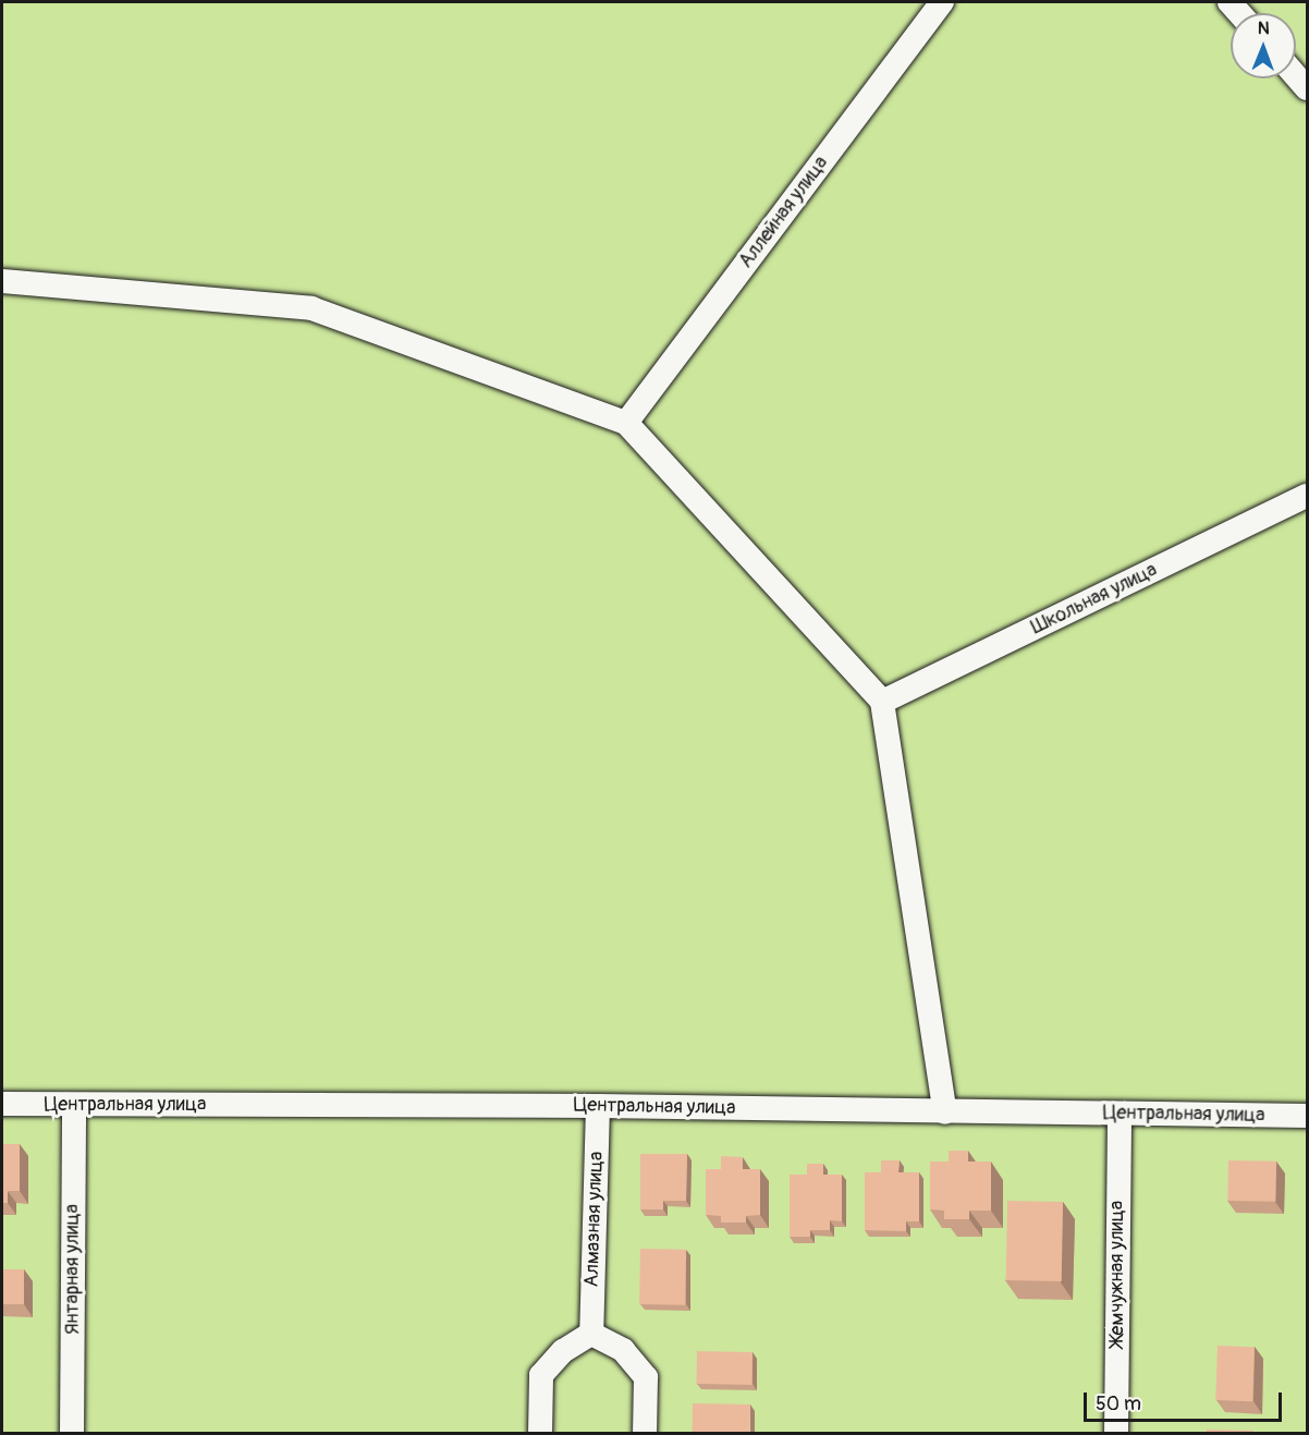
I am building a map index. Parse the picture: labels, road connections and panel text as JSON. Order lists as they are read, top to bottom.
{
  "streets": {
    "street": [
      "Аллейная улица",
      "Школьная улица",
      "Центральная улица",
      "Алмазная улица",
      "Янтарная улица",
      "Жемчужная улица"
    ]
  },
  "crossings": [
    ["Центральная улица", "Алмазная улица"],
    ["Центральная улица", "Янтарная улица"],
    ["Центральная улица", "Жемчужная улица"]
  ],
  "scale_bar": "50 m",
  "north": "top"
}
